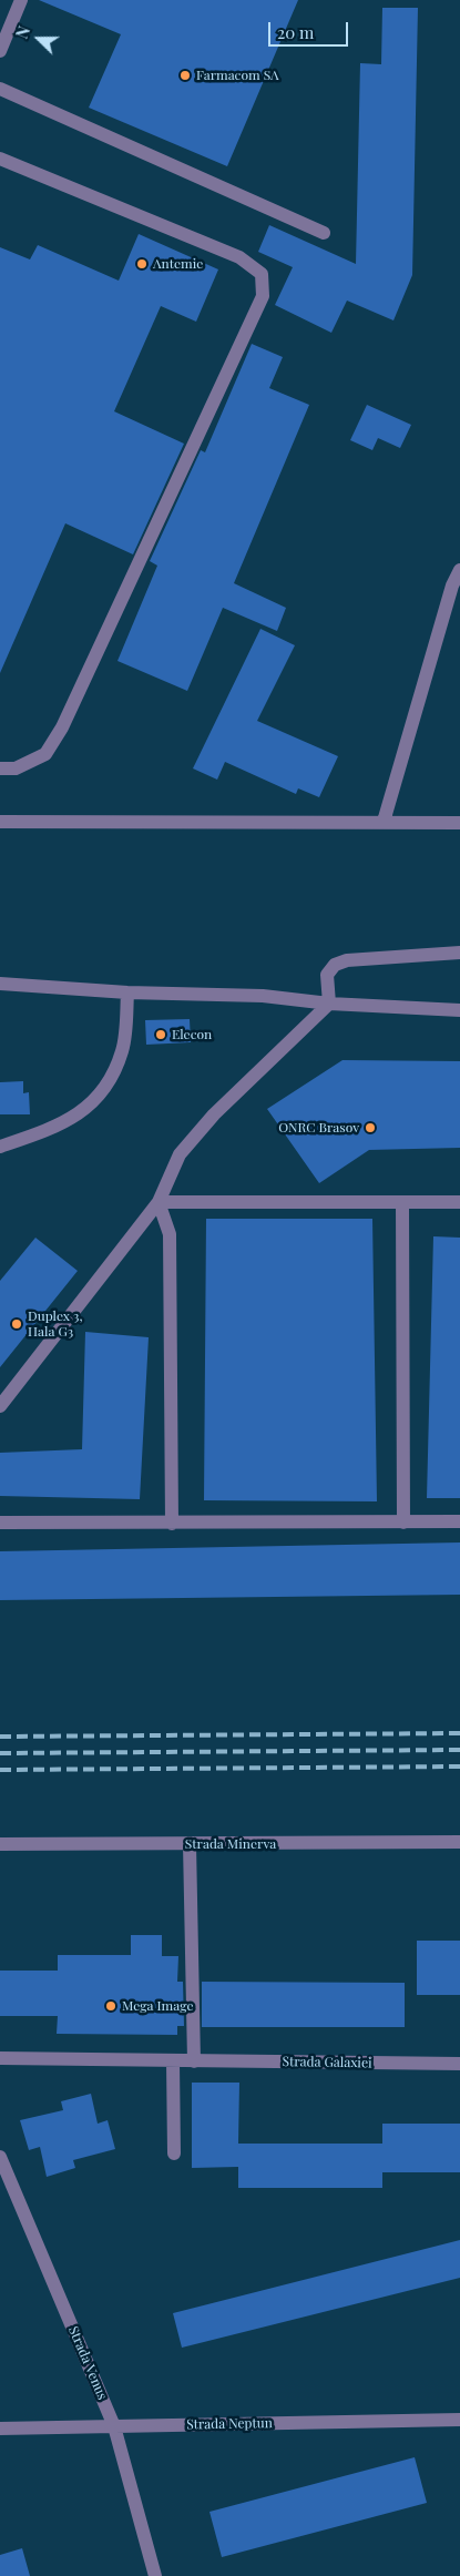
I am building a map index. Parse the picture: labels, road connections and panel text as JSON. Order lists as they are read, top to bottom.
{
  "streets": {
    "street": [
      "Strada Minerva",
      "Strada Galaxiei",
      "Strada Venus",
      "Strada Neptun"
    ]
  },
  "crossings": [
    ["Strada Venus", "Strada Neptun"]
  ],
  "places": [
    "Farmacom SA",
    "Antemie",
    "Elecon",
    "ONRC Brasov",
    "Duplex 3, Hala G3",
    "Mega Image"
  ],
  "scale_bar": "20 m",
  "north": "left"
}
